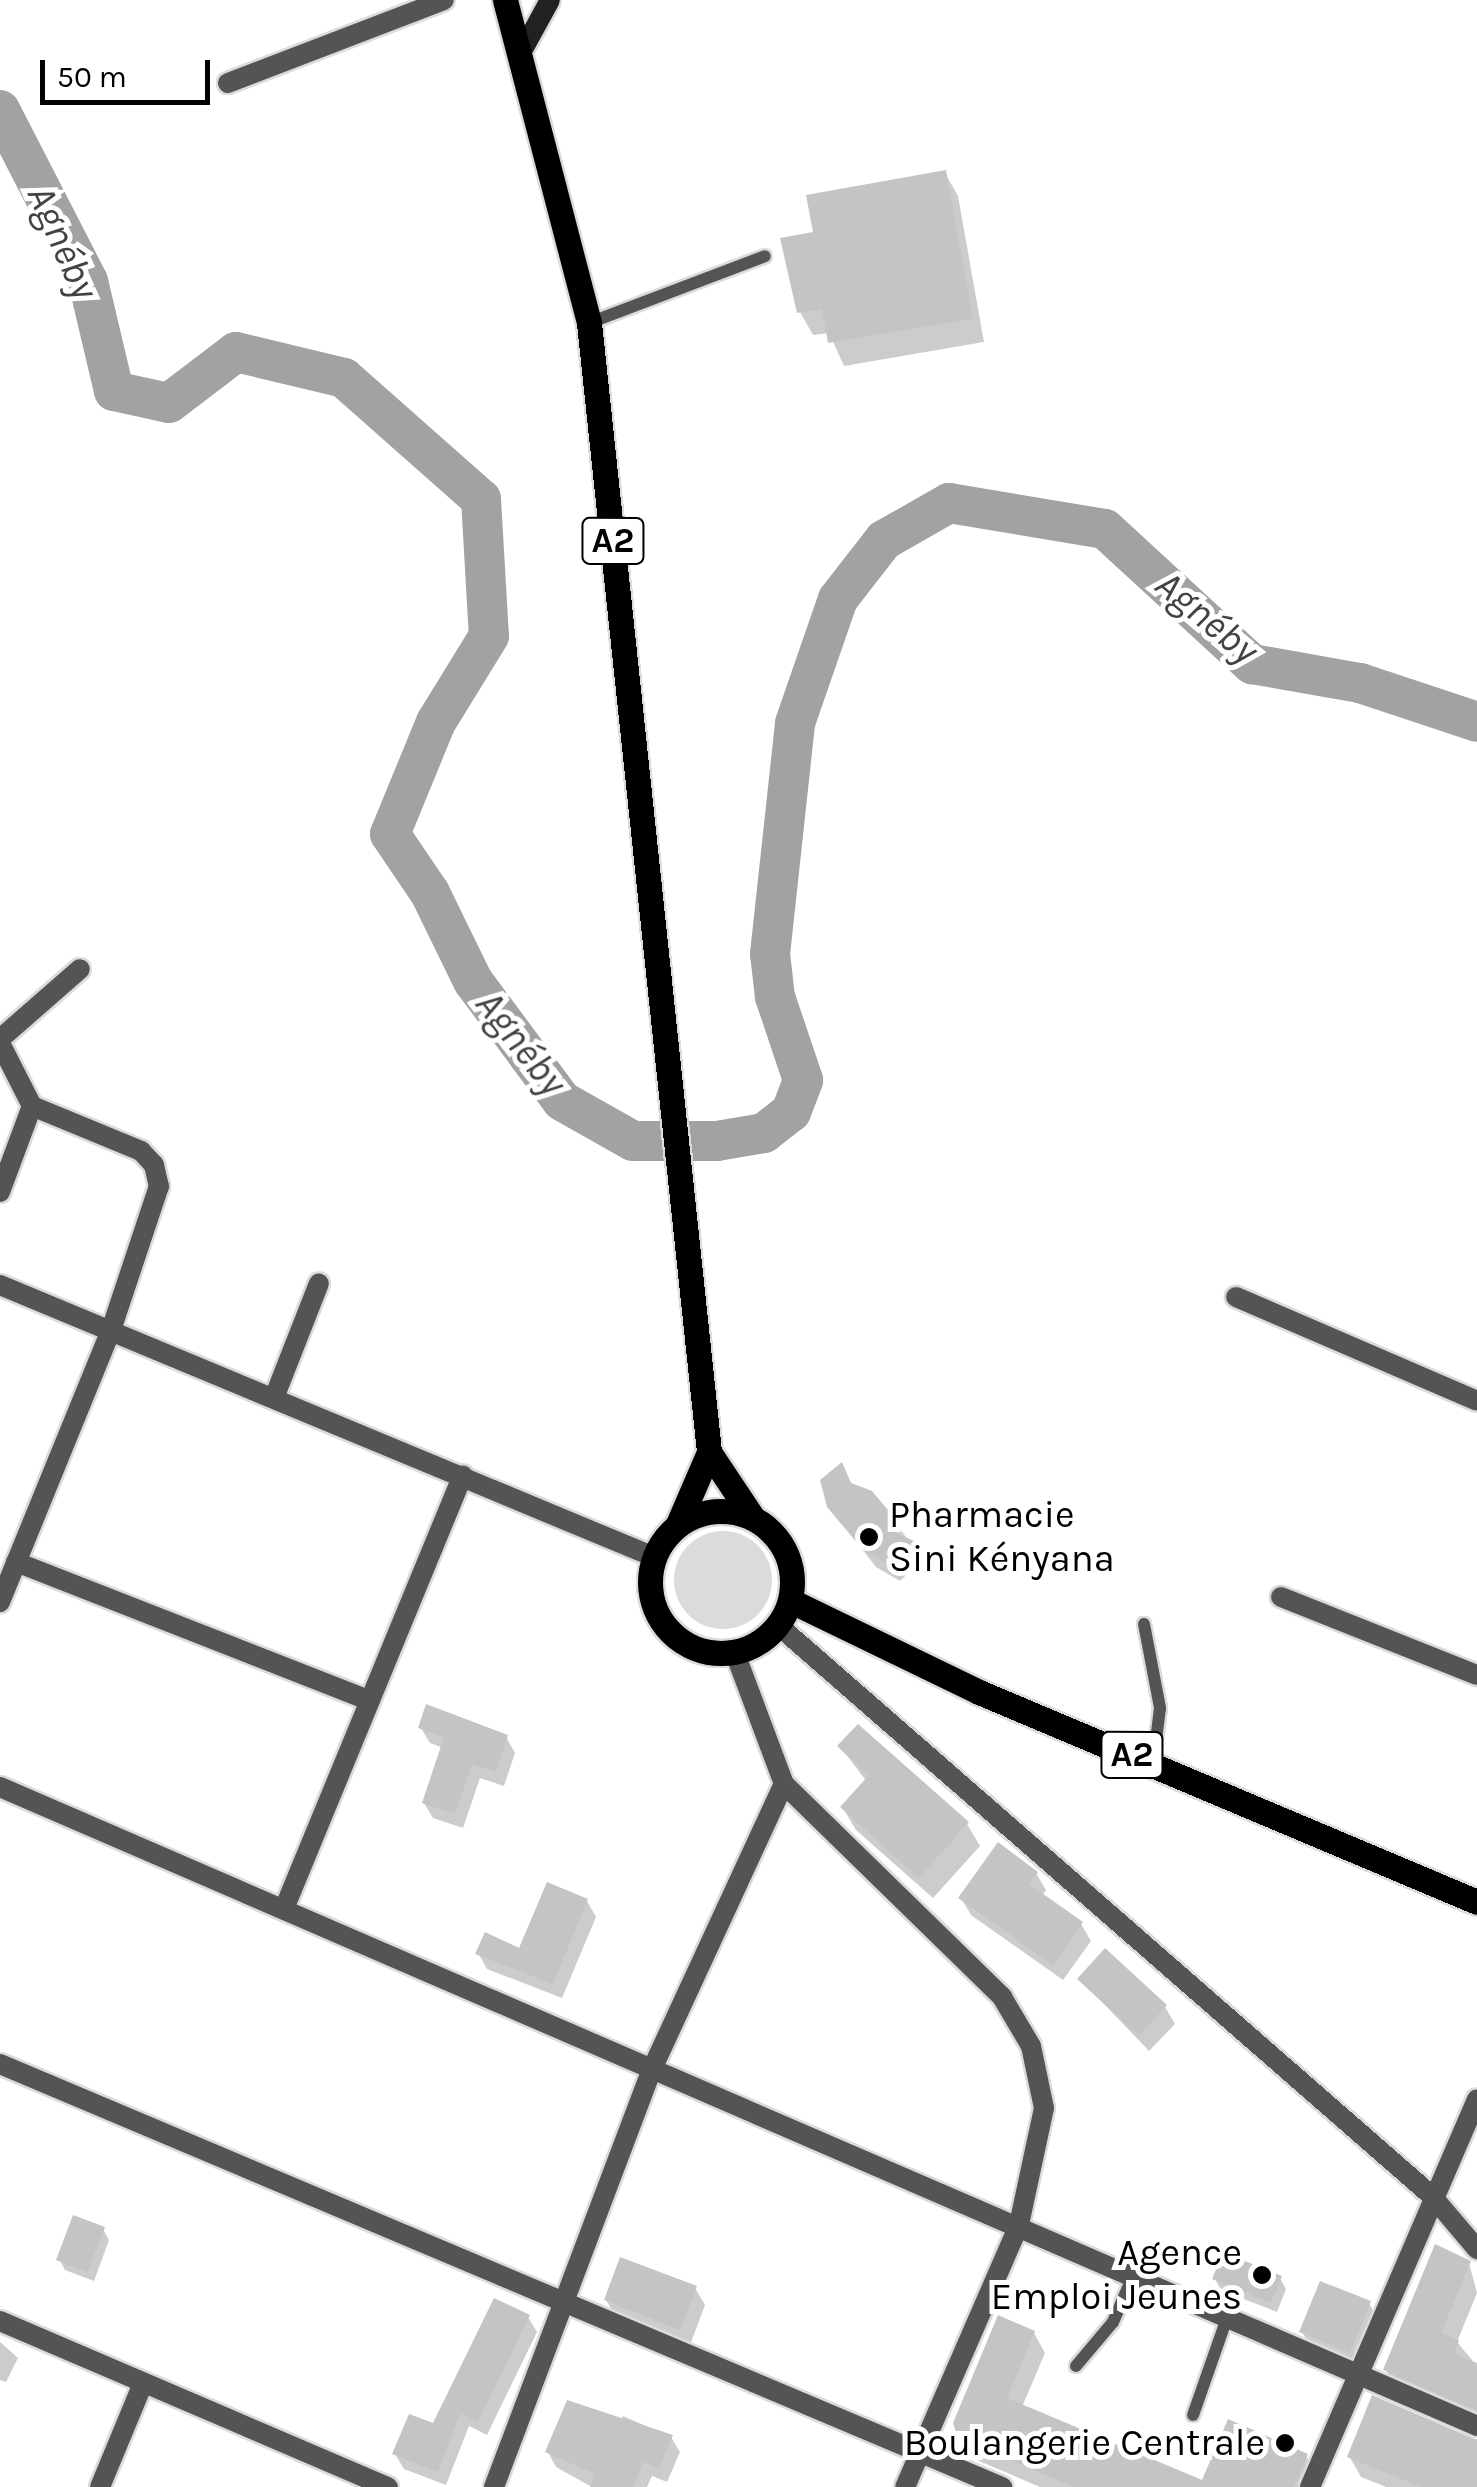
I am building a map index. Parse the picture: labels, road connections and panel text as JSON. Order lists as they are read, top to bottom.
{
  "streets": {
    "main road": ["A2"]
  },
  "water": ["Agnéby"],
  "places": ["Pharmacie Sini Kényana", "Agence Emploi Jeunes", "Boulangerie Centrale"],
  "scale_bar": "50 m"
}
